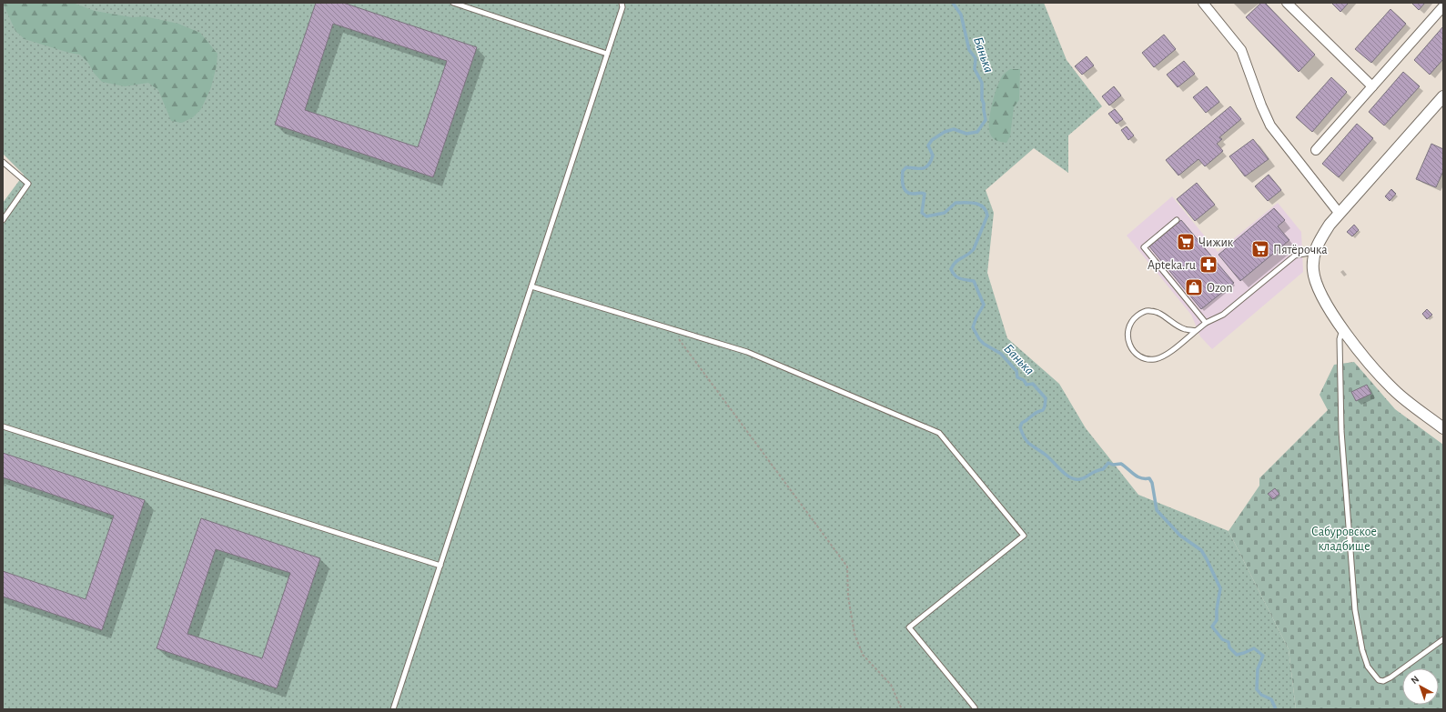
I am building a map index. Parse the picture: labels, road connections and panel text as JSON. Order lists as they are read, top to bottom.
{
  "water": ["Банька"],
  "parks": ["Сабуровское кладбище"],
  "places": {
    "supermarket": ["Чижик", "Пятёрочка"],
    "pharmacy": ["Apteka.ru"],
    "shop": ["Ozon"]
  },
  "north": "top left"
}
